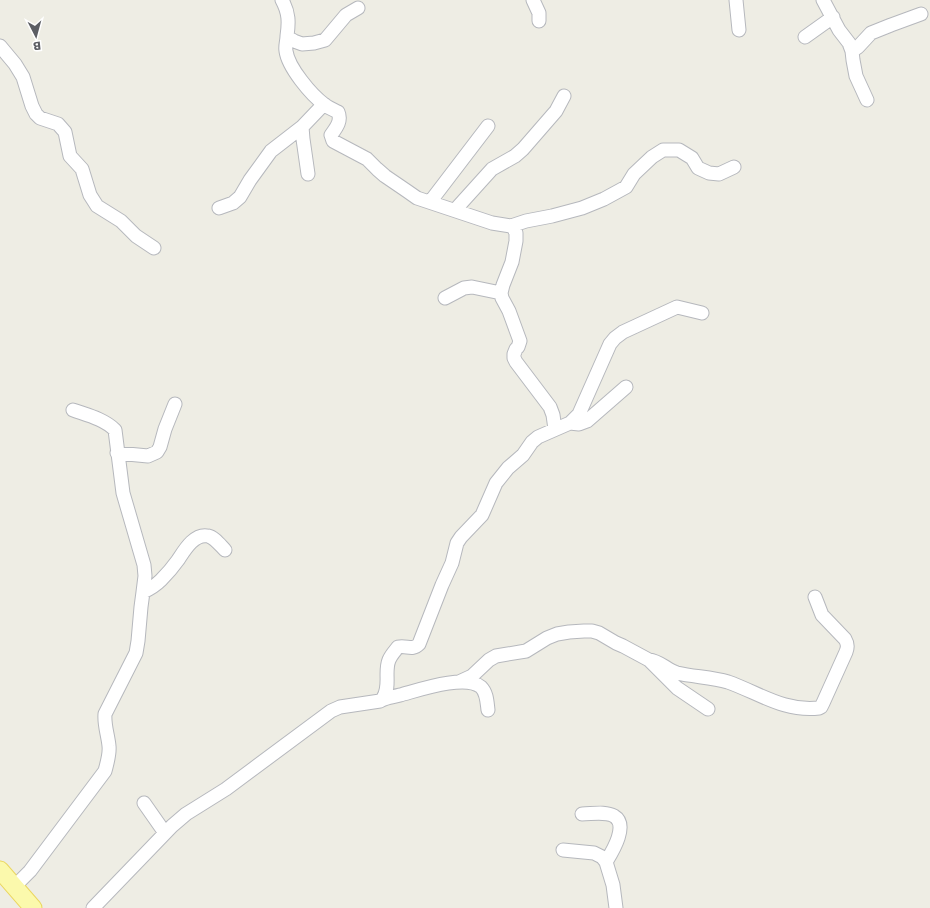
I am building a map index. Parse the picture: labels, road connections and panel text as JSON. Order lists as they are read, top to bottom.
{
  "north": "bottom"
}
